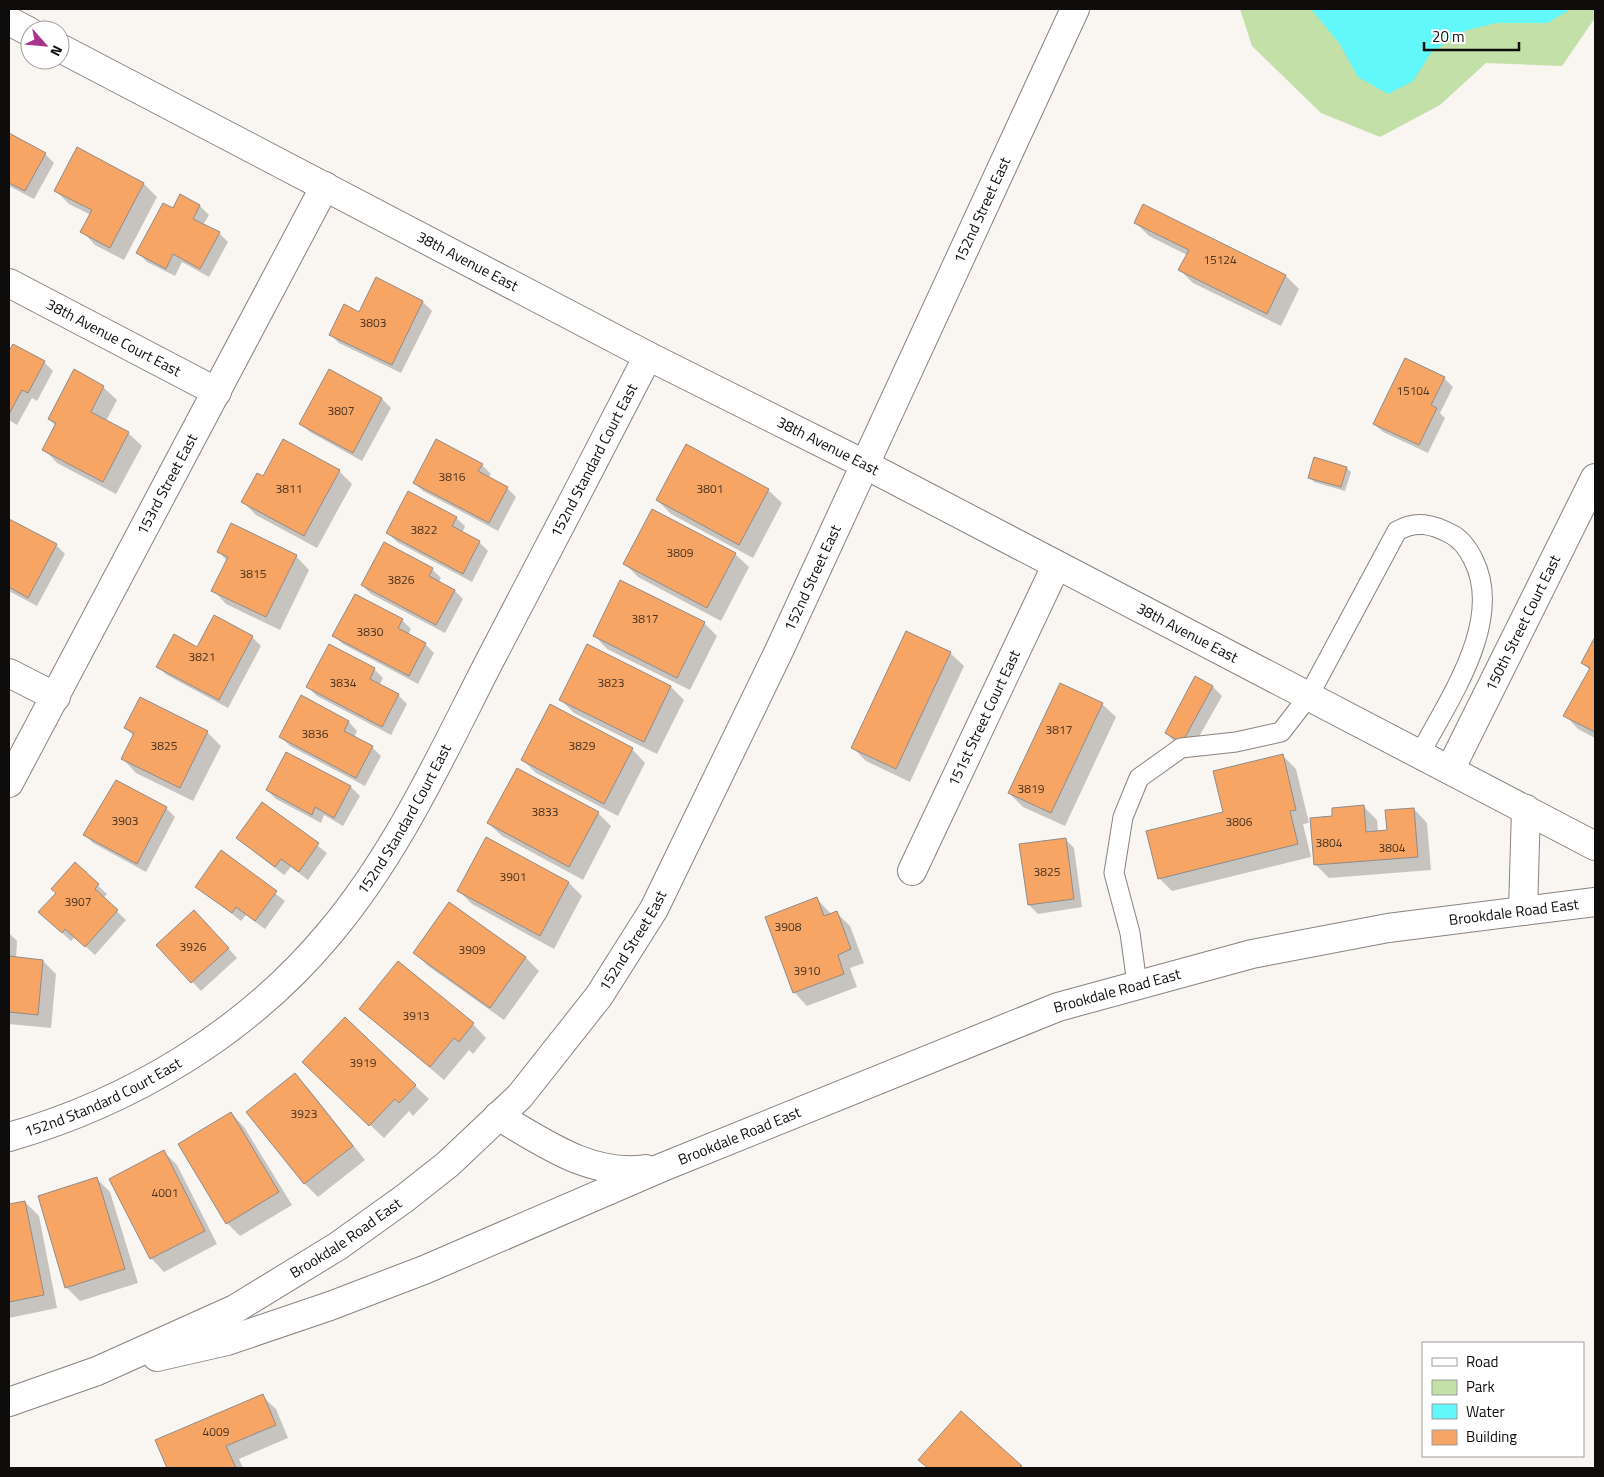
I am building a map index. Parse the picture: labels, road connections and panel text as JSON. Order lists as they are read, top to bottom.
{
  "streets": {
    "street": [
      "152nd Street East",
      "38th Avenue East",
      "38th Avenue Court East",
      "152nd Standard Court East",
      "153rd Street East",
      "150th Street Court East",
      "151st Street Court East",
      "Brookdale Road East"
    ]
  },
  "crossings": [
    ["152nd Street East", "38th Avenue East"],
    ["152nd Street East", "Brookdale Road East"],
    ["38th Avenue East", "152nd Standard Court East"],
    ["38th Avenue East", "153rd Street East"],
    ["38th Avenue East", "150th Street Court East"],
    ["38th Avenue East", "151st Street Court East"],
    ["38th Avenue Court East", "153rd Street East"]
  ],
  "house_numbers": [
    "15124",
    "3803",
    "15104",
    "3807",
    "3816",
    "3811",
    "3801",
    "3822",
    "3809",
    "3815",
    "3826",
    "3817",
    "3830",
    "3821",
    "3834",
    "3823",
    "3817",
    "3836",
    "3825",
    "3829",
    "3819",
    "3833",
    "3903",
    "3806",
    "3804",
    "3804",
    "3825",
    "3901",
    "3907",
    "3908",
    "3926",
    "3909",
    "3910",
    "3913",
    "3919",
    "3923",
    "4001",
    "4009"
  ],
  "legend": [
    "Road",
    "Park",
    "Water",
    "Building"
  ],
  "scale_bar": "20 m",
  "north": "bottom right"
}
